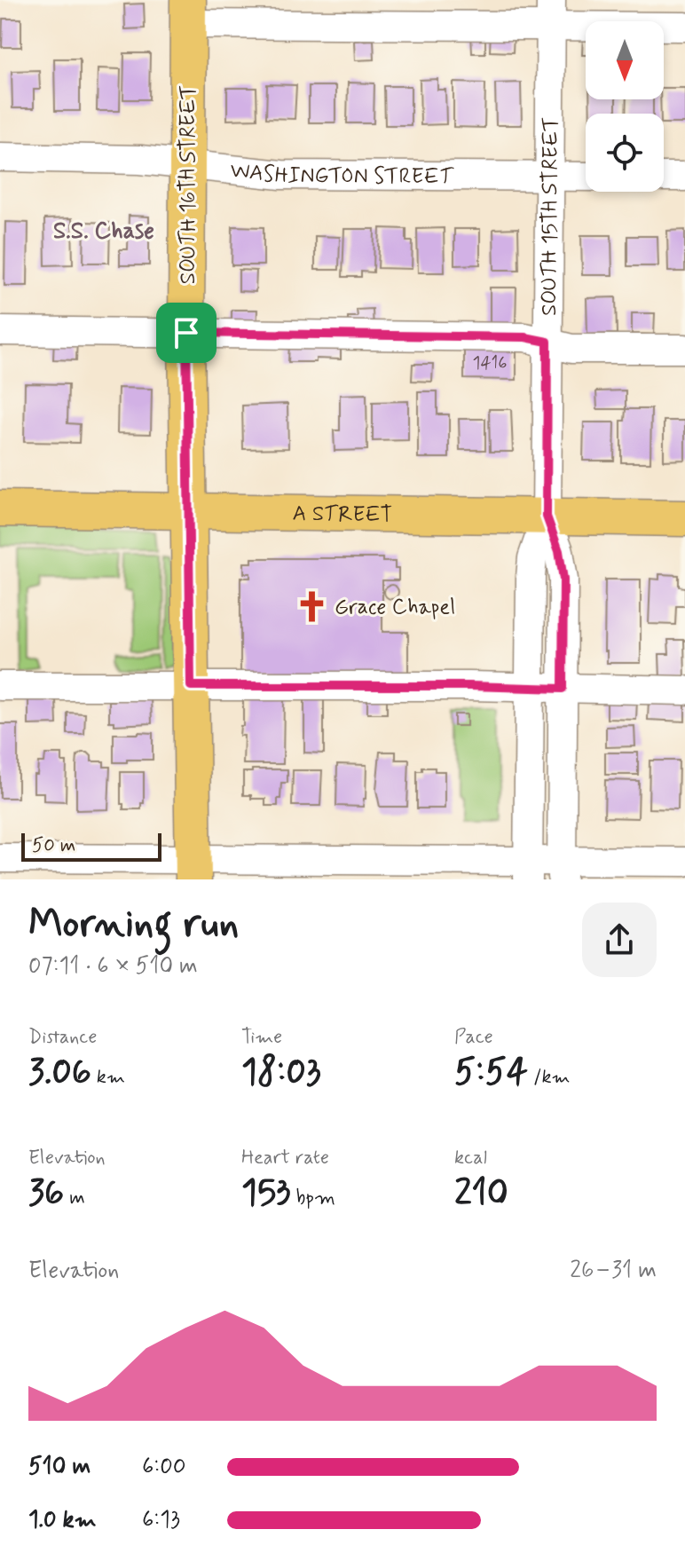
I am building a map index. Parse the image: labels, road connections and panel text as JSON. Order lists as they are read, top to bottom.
{
  "streets": {
    "main road": ["SOUTH 16TH STREET", "A STREET"],
    "street": ["WASHINGTON STREET", "SOUTH 15TH STREET"]
  },
  "crossings": [
    ["WASHINGTON STREET", "SOUTH 16TH STREET"],
    ["WASHINGTON STREET", "SOUTH 15TH STREET"],
    ["SOUTH 16TH STREET", "A STREET"],
    ["SOUTH 15TH STREET", "A STREET"]
  ],
  "districts": ["S.S. Chase"],
  "places": {
    "church": ["Grace Chapel"]
  },
  "house_numbers": ["1416"],
  "scale_bar": "50 m",
  "north": "bottom",
  "page": {
    "scale": "50 m",
    "heading": ["Morning run", "07:11 · 6 × 510 m"],
    "stats": [
      ["Distance", "3.06 km"],
      ["Time", "18:03"],
      ["Pace", "5:54 /km"],
      ["Elevation", "36 m"],
      ["Heart rate", "153 bpm"],
      ["kcal", "210"]
    ],
    "chart": ["Elevation", "26–31 m"],
    "list": [
      {
        "name": "510 m",
        "note": "6:00"
      },
      {
        "name": "1.0 km",
        "note": "6:13"
      }
    ]
  }
}
